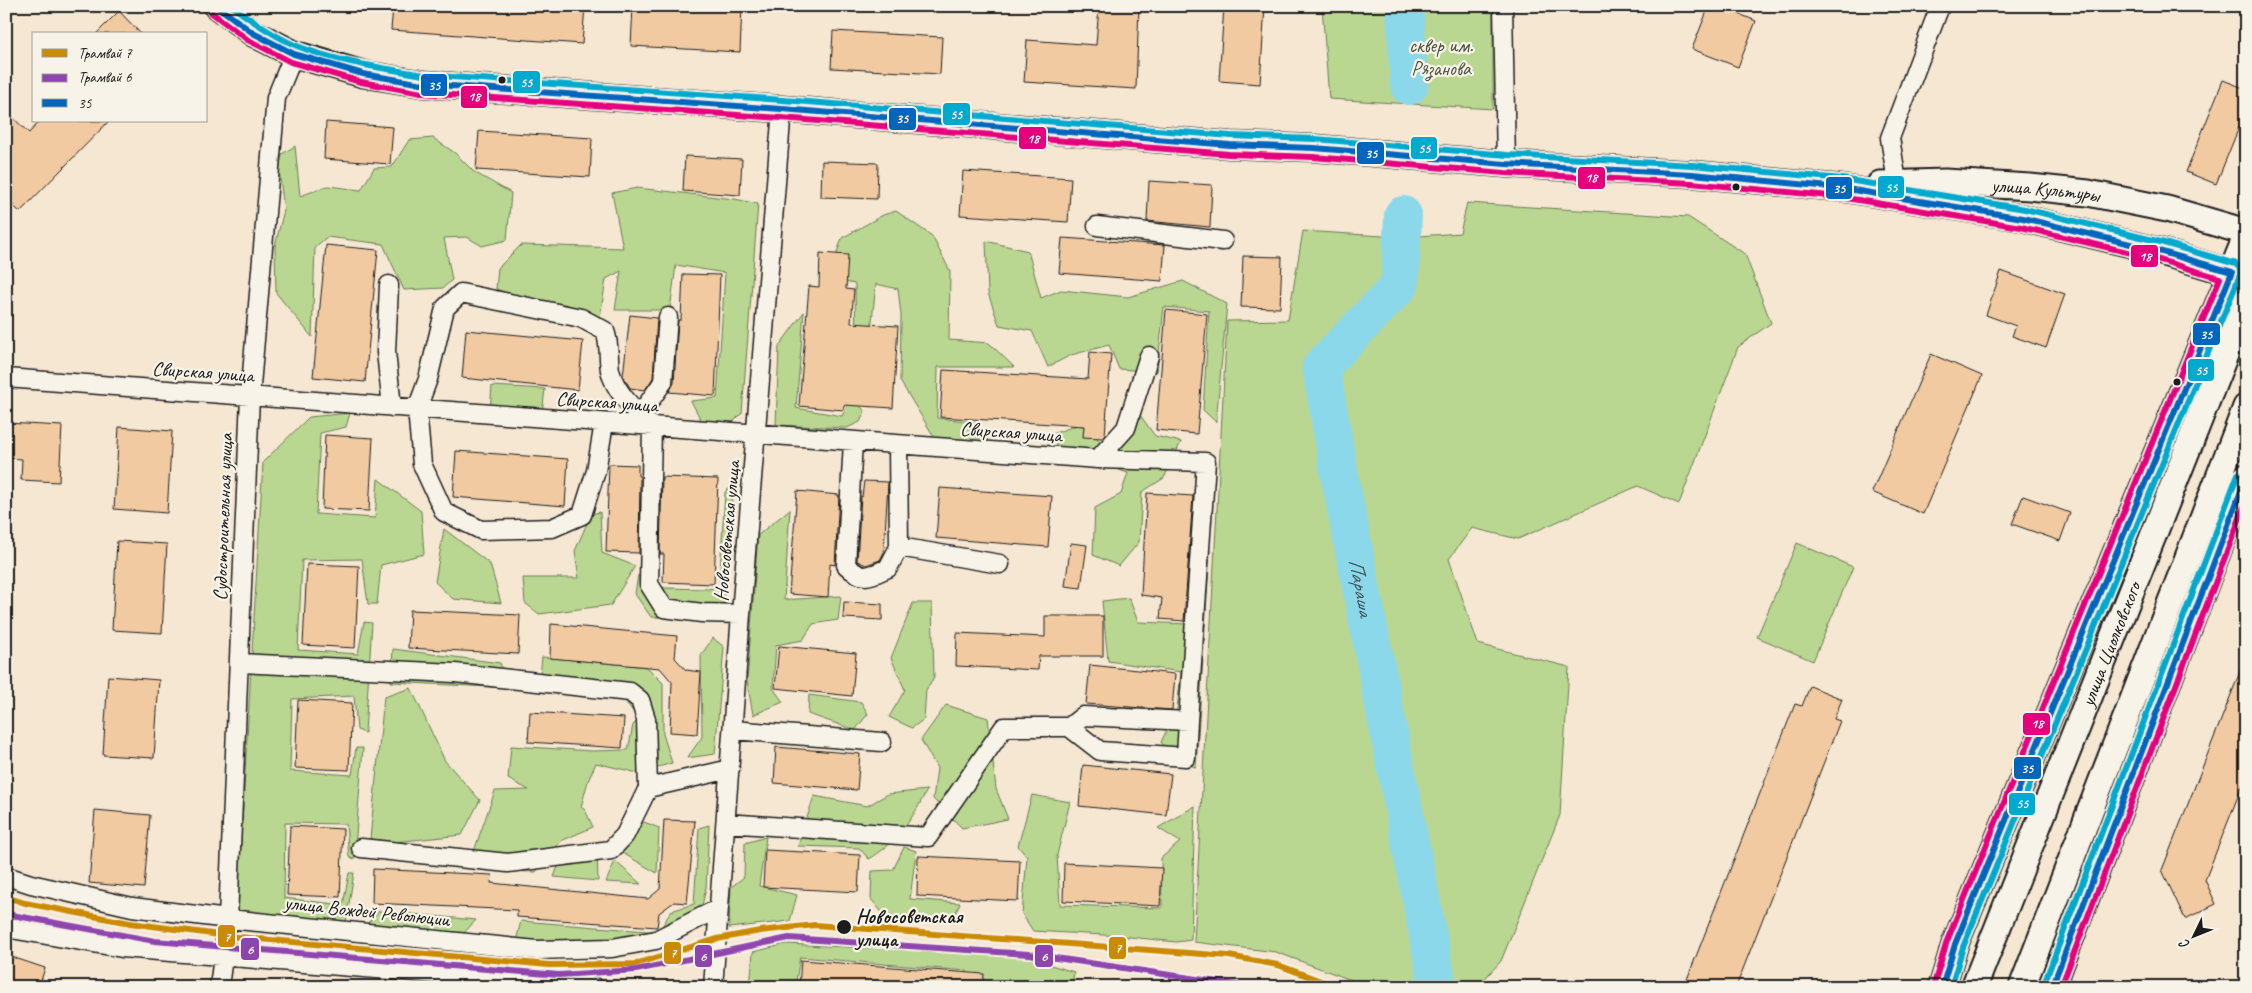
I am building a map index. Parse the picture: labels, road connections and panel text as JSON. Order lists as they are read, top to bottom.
{
  "streets": {
    "main road": ["улица Культуры", "улица Циолковского"],
    "street": [
      "Свирская улица",
      "Судостроительная улица",
      "Новосоветская улица",
      "улица Вождей Революции"
    ]
  },
  "crossings": [
    ["улица Культуры", "Судостроительная улица"],
    ["улица Культуры", "Новосоветская улица"],
    ["Свирская улица", "Судостроительная улица"],
    ["Свирская улица", "Новосоветская улица"],
    ["Судостроительная улица", "улица Вождей Революции"],
    ["Новосоветская улица", "улица Вождей Революции"]
  ],
  "water": ["Параша"],
  "parks": ["сквер им. Рязанова"],
  "places": ["Новосоветская улица"],
  "lines": [
    "transit line 35",
    "transit line 55",
    "transit line 18",
    "tram line 7",
    "tram line 6"
  ],
  "legend": ["Трамвай 7", "Трамвай 6", "35"],
  "north": "bottom left"
}
